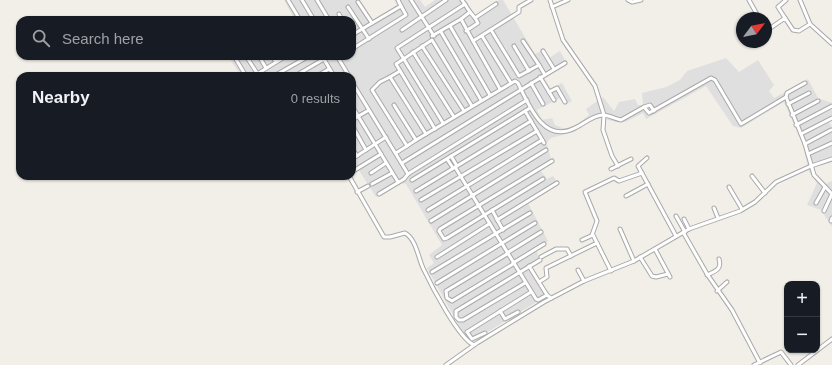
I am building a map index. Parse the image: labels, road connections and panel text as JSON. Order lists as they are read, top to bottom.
{
  "north": "top right",
  "page": {
    "search": "Search here",
    "heading": ["Nearby", "0 results"],
    "map_buttons": ["+", "−"]
  }
}
